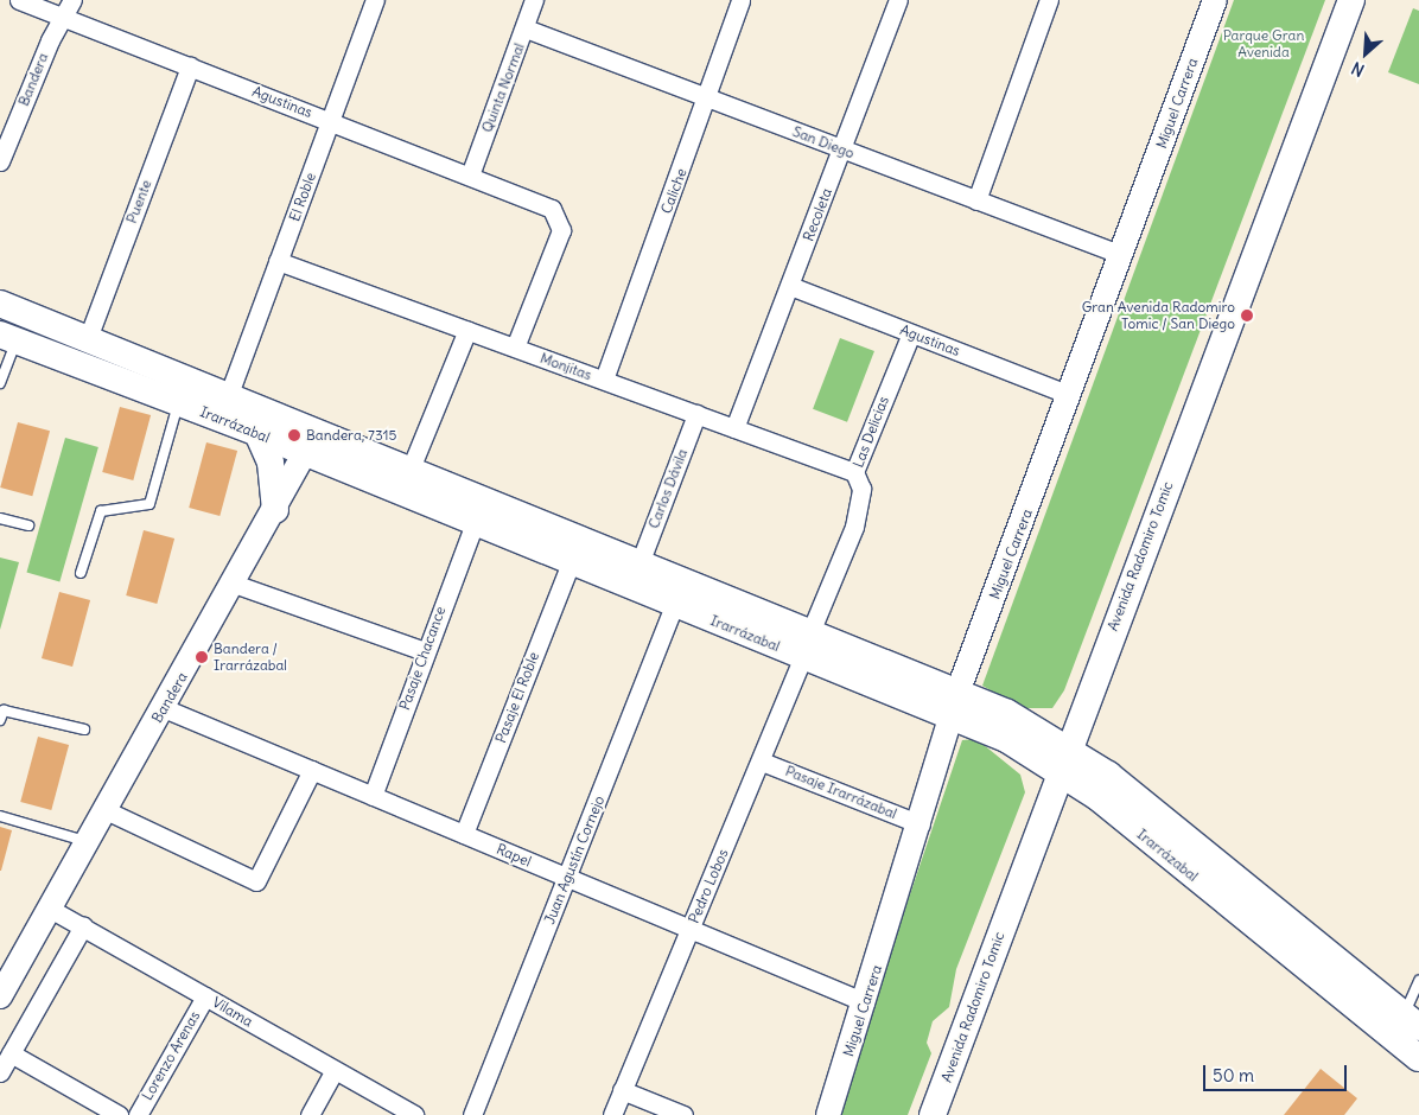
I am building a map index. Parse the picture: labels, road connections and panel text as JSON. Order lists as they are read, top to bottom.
{
  "streets": {
    "main road": ["Irarrázabal", "Avenida Radomiro Tomic"],
    "street": [
      "Bandera",
      "Quinta Normal",
      "Agustinas",
      "Miguel Carrera",
      "San Diego",
      "Caliche",
      "El Roble",
      "Puente",
      "Recoleta",
      "Monjitas",
      "Las Delicias",
      "Carlos Dávila",
      "Pasaje Chacance",
      "Pasaje El Roble",
      "Pasaje Irarrázabal",
      "Rapel",
      "Juan Agustín Cornejo",
      "Pedro Lobos",
      "Vilama",
      "Lorenzo Arenas"
    ]
  },
  "crossings": [
    ["Bandera", "Agustinas"],
    ["Bandera", "Irarrázabal"],
    ["Bandera", "Rapel"],
    ["Bandera", "Vilama"],
    ["Quinta Normal", "Agustinas"],
    ["Quinta Normal", "San Diego"],
    ["Agustinas", "Miguel Carrera"],
    ["Agustinas", "El Roble"],
    ["Agustinas", "Puente"],
    ["Agustinas", "Recoleta"],
    ["Agustinas", "Monjitas"],
    ["Agustinas", "Las Delicias"],
    ["Miguel Carrera", "San Diego"],
    ["Miguel Carrera", "Irarrázabal"],
    ["Miguel Carrera", "Pasaje Irarrázabal"],
    ["Miguel Carrera", "Rapel"],
    ["San Diego", "Caliche"],
    ["San Diego", "Recoleta"],
    ["Caliche", "Monjitas"],
    ["El Roble", "Monjitas"],
    ["El Roble", "Irarrázabal"],
    ["Puente", "Irarrázabal"],
    ["Recoleta", "Monjitas"],
    ["Monjitas", "Las Delicias"],
    ["Monjitas", "Carlos Dávila"],
    ["Irarrázabal", "Las Delicias"],
    ["Irarrázabal", "Carlos Dávila"],
    ["Irarrázabal", "Avenida Radomiro Tomic"],
    ["Irarrázabal", "Pasaje Chacance"],
    ["Irarrázabal", "Pasaje El Roble"],
    ["Irarrázabal", "Juan Agustín Cornejo"],
    ["Irarrázabal", "Pedro Lobos"],
    ["Las Delicias", "Pedro Lobos"],
    ["Pasaje Chacance", "Rapel"],
    ["Pasaje El Roble", "Rapel"],
    ["Pasaje Irarrázabal", "Pedro Lobos"],
    ["Rapel", "Juan Agustín Cornejo"],
    ["Rapel", "Pedro Lobos"],
    ["Vilama", "Lorenzo Arenas"]
  ],
  "parks": ["Parque Gran Avenida"],
  "places": ["Gran Avenida Radomiro Tomic / San Diego", "Bandera, 7315", "Bandera / Irarrázabal"],
  "scale_bar": "50 m",
  "north": "bottom left"
}
